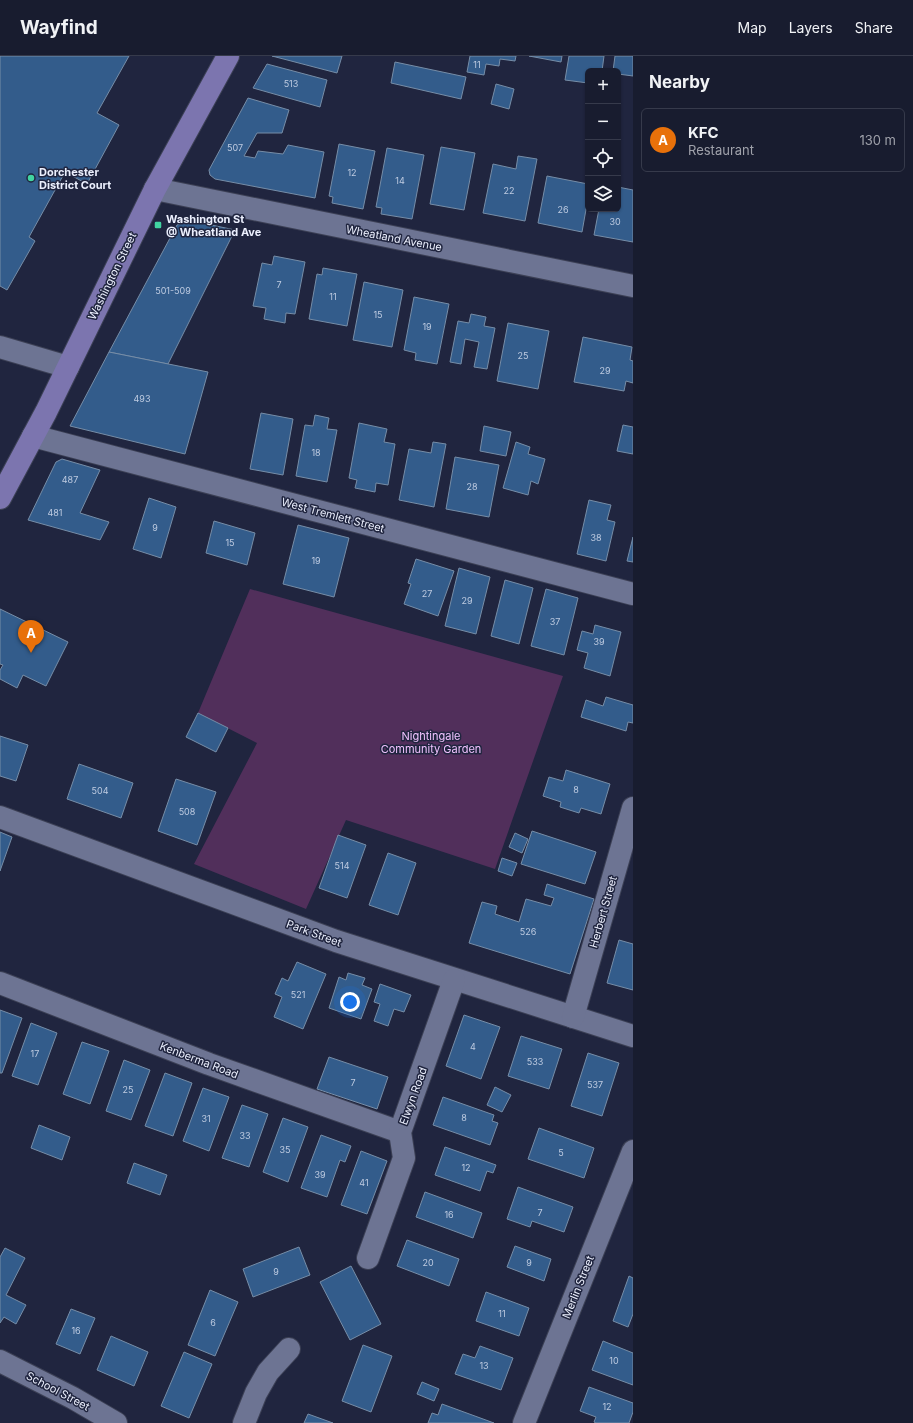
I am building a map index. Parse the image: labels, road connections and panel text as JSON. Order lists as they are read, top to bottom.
{
  "streets": {
    "main road": ["Washington Street"],
    "street": [
      "Wheatland Avenue",
      "West Tremlett Street",
      "Herbert Street",
      "Park Street",
      "Kenberma Road",
      "Elwyn Road",
      "Merlin Street",
      "School Street"
    ]
  },
  "crossings": [
    ["Wheatland Avenue", "Washington Street"],
    ["Washington Street", "West Tremlett Street"],
    ["Herbert Street", "Park Street"],
    ["Park Street", "Elwyn Road"],
    ["Kenberma Road", "Elwyn Road"]
  ],
  "parks": ["Nightingale Community Garden"],
  "places": {
    "other": ["Dorchester District Court"],
    "transit": ["Washington St @ Wheatland Ave"]
  },
  "house_numbers": [
    "11",
    "513",
    "507",
    "12",
    "14",
    "22",
    "26",
    "30",
    "7",
    "501-509",
    "11",
    "15",
    "19",
    "25",
    "29",
    "493",
    "18",
    "487",
    "28",
    "481",
    "9",
    "38",
    "15",
    "19",
    "27",
    "29",
    "37",
    "39",
    "8",
    "504",
    "508",
    "514",
    "526",
    "521",
    "4",
    "17",
    "533",
    "7",
    "537",
    "25",
    "8",
    "31",
    "33",
    "35",
    "5",
    "12",
    "39",
    "41",
    "7",
    "16",
    "20",
    "9",
    "9",
    "11",
    "6",
    "16",
    "10",
    "13",
    "12"
  ],
  "page": {
    "header": "Wayfind",
    "nav": ["Map", "Layers", "Share"],
    "heading": "Nearby",
    "map_buttons": ["+", "−"],
    "list": [
      {
        "mark": "A",
        "name": "KFC",
        "note": "Restaurant",
        "value": "130 m"
      }
    ],
    "pins": "A"
  }
}
